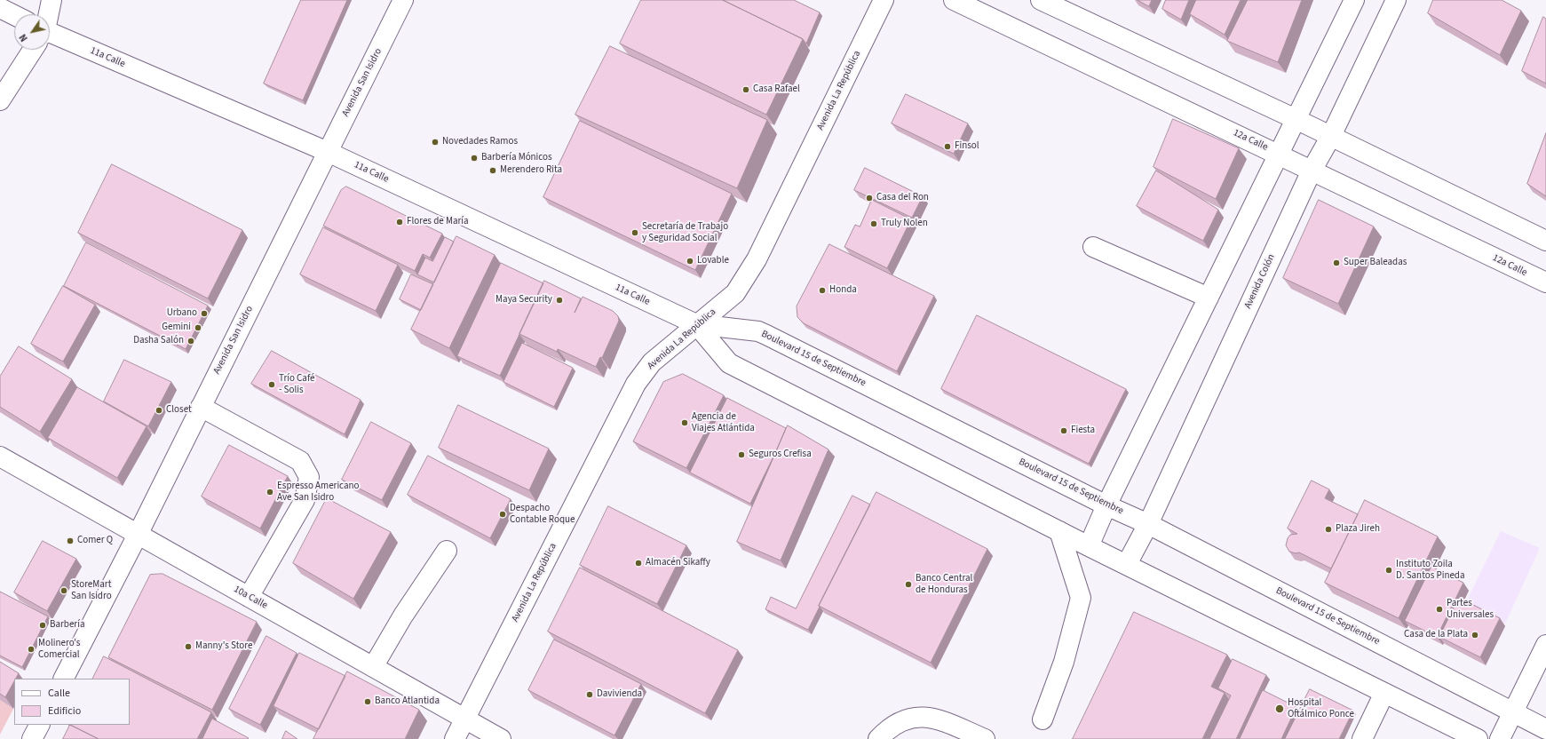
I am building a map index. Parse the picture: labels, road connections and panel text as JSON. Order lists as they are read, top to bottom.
{
  "streets": {
    "street": [
      "11a Calle",
      "Avenida San Isidro",
      "Avenida La República",
      "12a Calle",
      "Avenida Colón",
      "Boulevard 15 de Septiembre",
      "10a Calle"
    ]
  },
  "crossings": [
    ["11a Calle", "Avenida San Isidro"],
    ["11a Calle", "Avenida La República"],
    ["11a Calle", "Boulevard 15 de Septiembre"],
    ["Avenida San Isidro", "10a Calle"],
    ["Avenida La República", "Boulevard 15 de Septiembre"],
    ["Avenida La República", "10a Calle"],
    ["12a Calle", "Avenida Colón"],
    ["Avenida Colón", "Boulevard 15 de Septiembre"]
  ],
  "places": [
    "Casa Rafael",
    "Novedades Ramos",
    "Finsol",
    "Barbería Mónicos",
    "Merendero Rita",
    "Casa del Ron",
    "Flores de María",
    "Truly Nolen",
    "Secretaría de Trabajo y Seguridad Social",
    "Lovable",
    "Super Baleadas",
    "Honda",
    "Maya Security",
    "Urbano",
    "Gemini",
    "Dasha Salón",
    "Trío Café - Solis",
    "Closet",
    "Agencia de Viajes Atlántida",
    "Fiesta",
    "Seguros Crefisa",
    "Espresso Americano Ave San Isidro",
    "Despacho Contable Roque",
    "Plaza Jireh",
    "Comer Q",
    "Almacén Sikaffy",
    "Instituto Zoila D. Santos Pineda",
    "Banco Central de Honduras",
    "StoreMart San Isidro",
    "Partes Universales",
    "Barbería",
    "Casa de la Plata",
    "Manny's Store",
    "Molinero's Comercial",
    "Davivienda",
    "Banco Atlantida",
    "Hospital Oftálmico Ponce"
  ],
  "legend": ["Calle", "Edificio"],
  "north": "bottom left"
}
